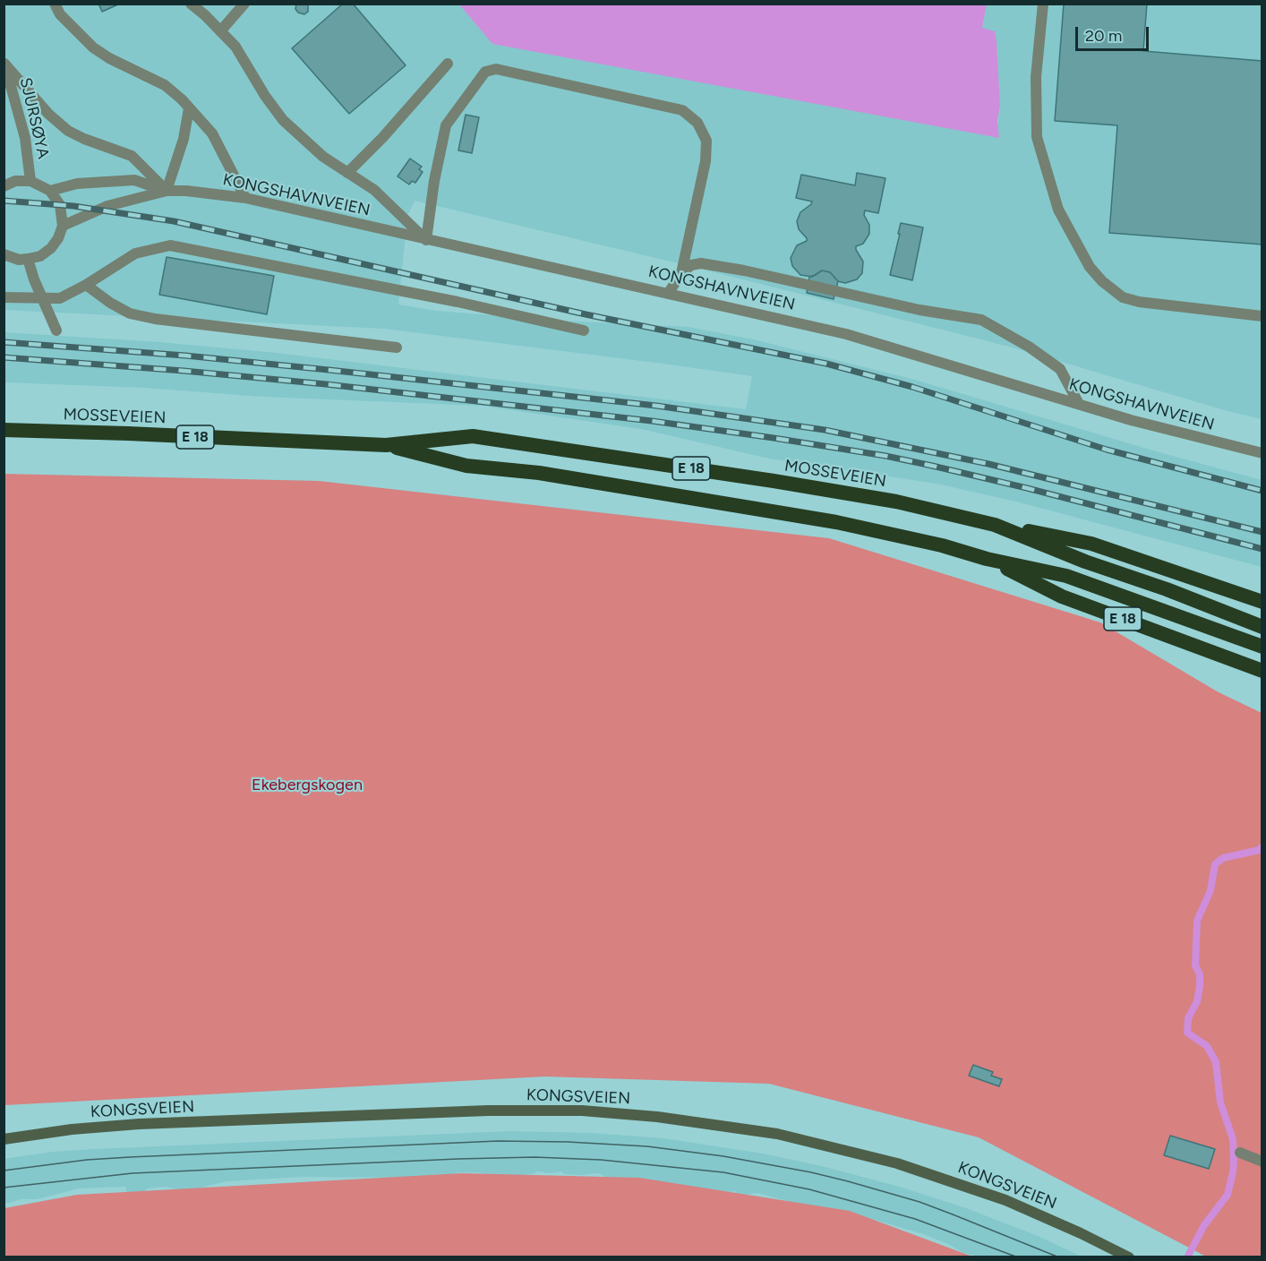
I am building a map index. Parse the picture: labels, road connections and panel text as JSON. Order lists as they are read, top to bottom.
{
  "streets": {
    "highway": ["MOSSEVEIEN", "E 18"],
    "main road": ["KONGSVEIEN"],
    "lane": ["SJURSØYA", "KONGSHAVNVEIEN"]
  },
  "crossings": [
    ["MOSSEVEIEN", "E 18"]
  ],
  "parks": ["Ekebergskogen"],
  "scale_bar": "20 m"
}
